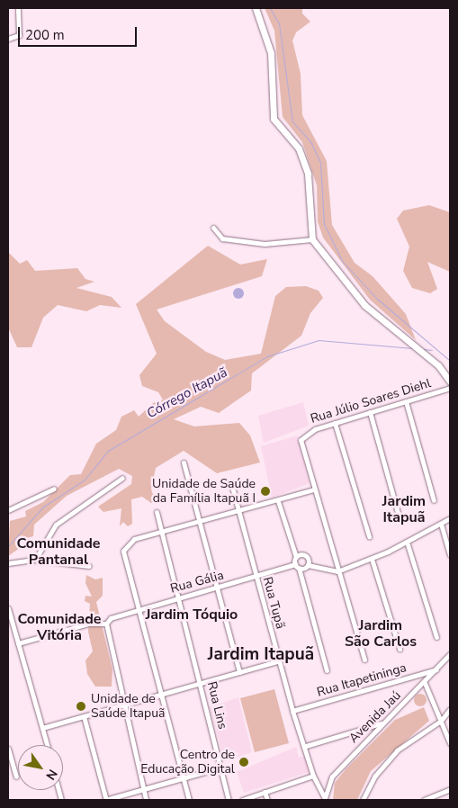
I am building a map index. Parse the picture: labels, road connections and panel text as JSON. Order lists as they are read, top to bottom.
{
  "streets": {
    "street": [
      "Rua Júlio Soares Diehl",
      "Rua Gália",
      "Rua Tupã",
      "Rua Itapetininga",
      "Rua Lins",
      "Avenida Jaú"
    ]
  },
  "crossings": [
    ["Rua Gália", "Rua Tupã"],
    ["Rua Gália", "Rua Lins"],
    ["Rua Tupã", "Rua Itapetininga"],
    ["Rua Tupã", "Avenida Jaú"],
    ["Rua Itapetininga", "Avenida Jaú"]
  ],
  "districts": [
    "Jardim Itapuã",
    "Comunidade Pantanal",
    "Jardim Tóquio",
    "Comunidade Vitória",
    "Jardim São Carlos",
    "Jardim Itapuã"
  ],
  "water": ["Córrego Itapuã"],
  "places": ["Unidade de Saúde da Família Itapuã I", "Unidade de Saúde Itapuã", "Centro de Educação Digital"],
  "scale_bar": "200 m",
  "north": "bottom right"
}
